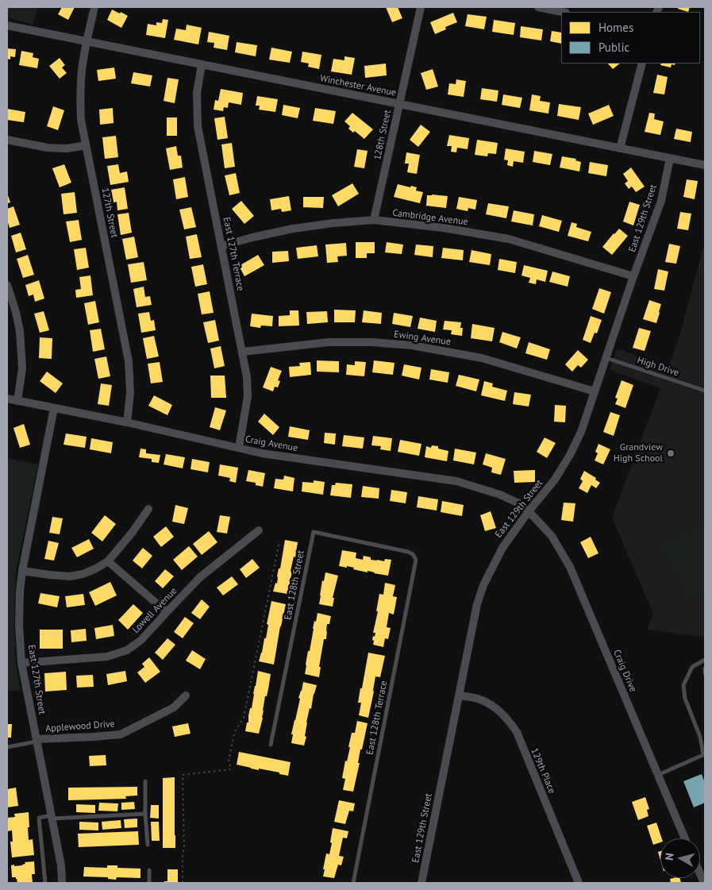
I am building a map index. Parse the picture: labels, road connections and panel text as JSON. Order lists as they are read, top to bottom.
{
  "streets": {
    "street": [
      "Winchester Avenue",
      "128th Street",
      "127th Street",
      "Cambridge Avenue",
      "East 129th Street",
      "East 127th Terrace",
      "Ewing Avenue",
      "Craig Avenue",
      "Lowell Avenue",
      "Craig Drive",
      "East 127th Street",
      "Applewood Drive",
      "129th Place"
    ],
    "lane": ["High Drive", "East 128th Street", "East 128th Terrace"]
  },
  "crossings": [
    ["Winchester Avenue", "128th Street"],
    ["Winchester Avenue", "127th Street"],
    ["Winchester Avenue", "East 129th Street"],
    ["Winchester Avenue", "East 127th Terrace"],
    ["128th Street", "Cambridge Avenue"],
    ["127th Street", "Craig Avenue"],
    ["Cambridge Avenue", "East 129th Street"],
    ["Cambridge Avenue", "East 127th Terrace"],
    ["East 129th Street", "Ewing Avenue"],
    ["East 129th Street", "High Drive"],
    ["East 129th Street", "Craig Avenue"],
    ["East 129th Street", "Craig Drive"],
    ["East 129th Street", "129th Place"],
    ["East 127th Terrace", "Ewing Avenue"],
    ["East 127th Terrace", "Craig Avenue"],
    ["Craig Avenue", "Craig Drive"],
    ["Craig Avenue", "East 127th Street"],
    ["East 128th Street", "East 128th Terrace"],
    ["Lowell Avenue", "East 127th Street"],
    ["East 127th Street", "Applewood Drive"]
  ],
  "places": ["Grandview High School"],
  "legend": ["Homes", "Public"],
  "north": "left"
}
